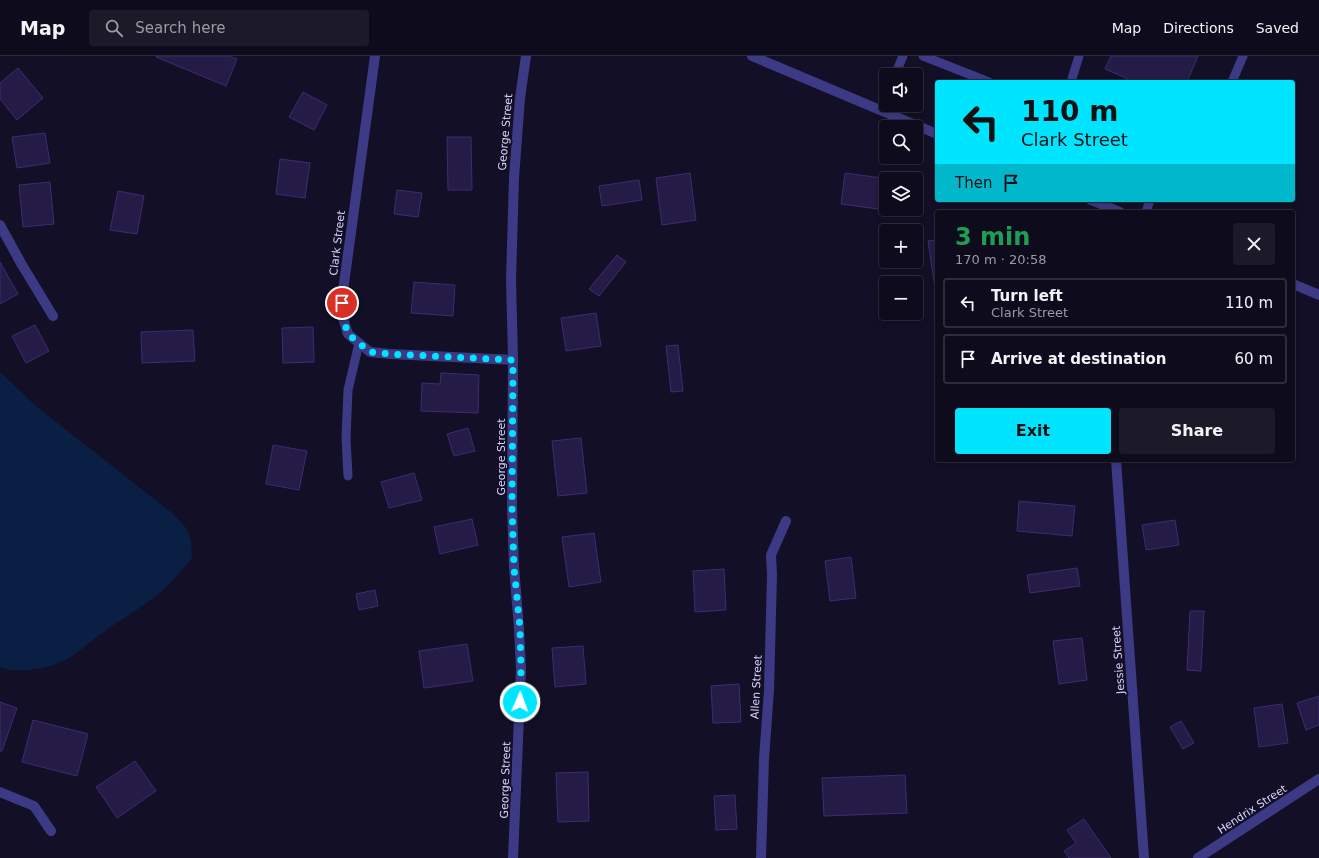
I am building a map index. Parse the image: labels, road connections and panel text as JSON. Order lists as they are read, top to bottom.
{
  "streets": {
    "street": [
      "George Street",
      "Clark Street",
      "Jessie Street",
      "Allen Street",
      "Hendrix Street"
    ]
  },
  "crossings": [
    ["George Street", "Clark Street"]
  ],
  "page": {
    "header": "Map",
    "search": "Search here",
    "nav": ["Map", "Directions", "Saved"],
    "map_buttons": ["+", "−"],
    "turn": ["110 m", "Clark Street"],
    "then": "Then",
    "heading": ["3 min", "170 m · 20:58"],
    "list": [
      {
        "name": "Turn left",
        "note": "Clark Street",
        "value": "110 m"
      },
      {
        "name": "Arrive at destination",
        "value": "60 m"
      }
    ],
    "buttons": ["Exit", "Share"]
  }
}
